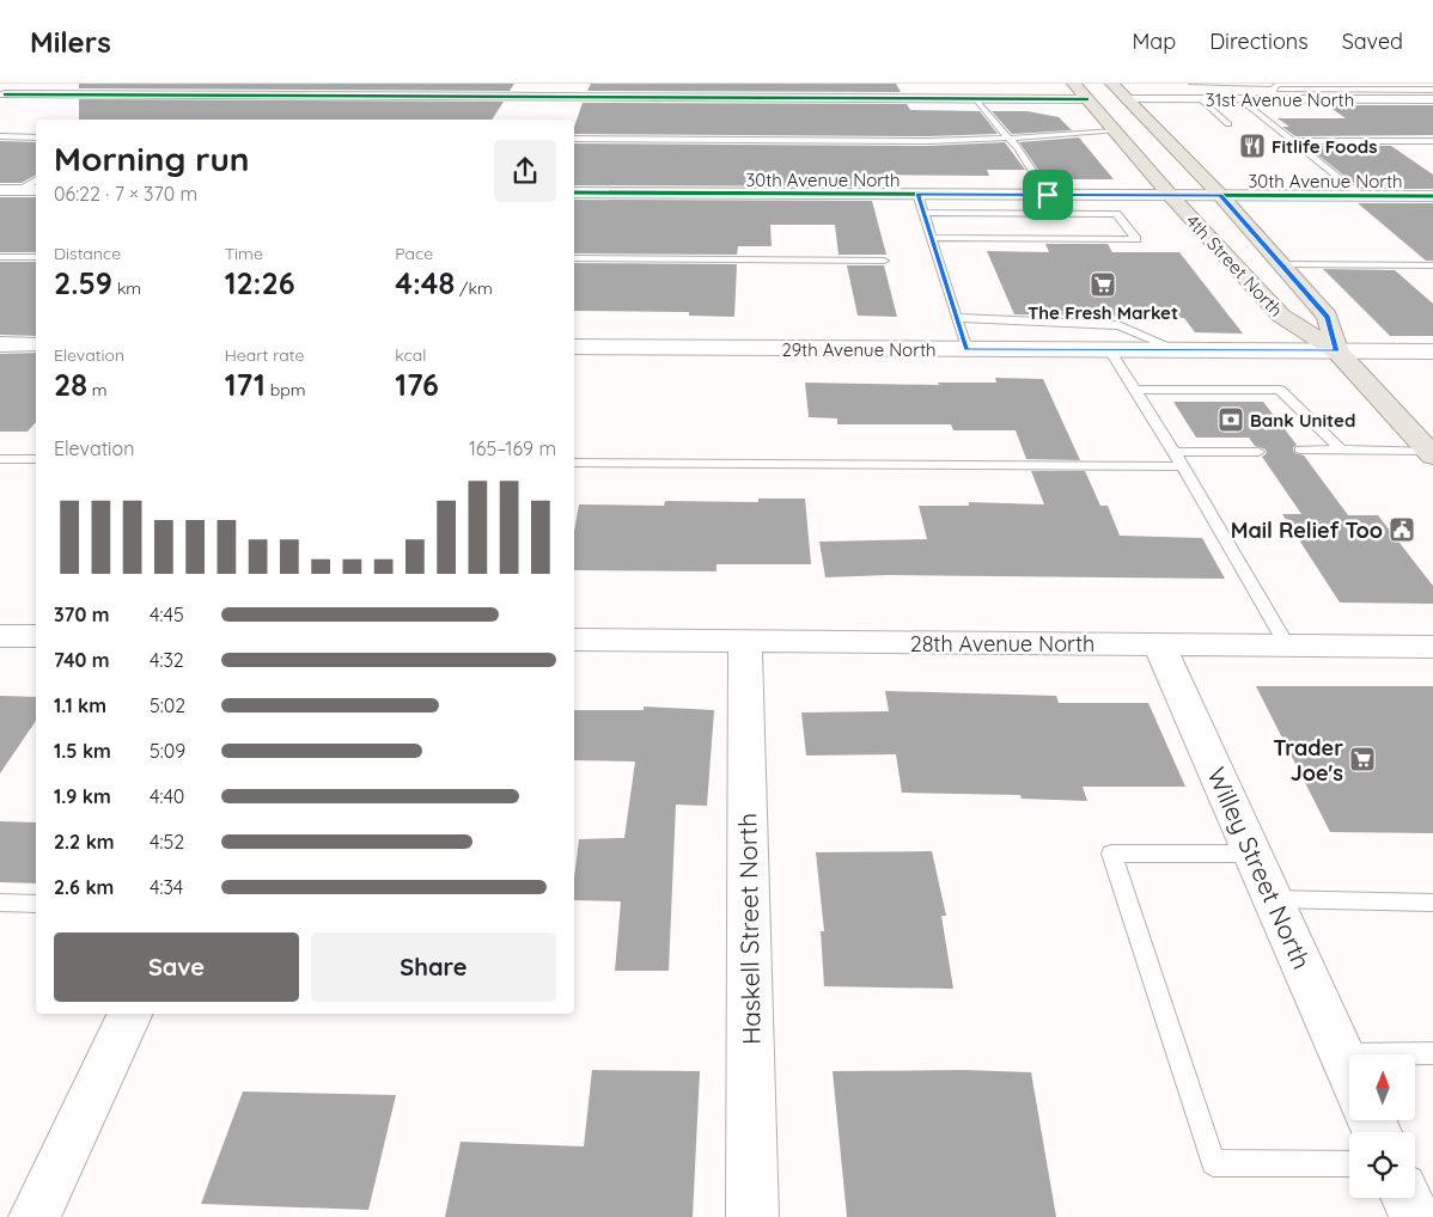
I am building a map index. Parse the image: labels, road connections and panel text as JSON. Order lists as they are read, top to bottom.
{
  "streets": {
    "main road": ["4th Street North"],
    "street": [
      "31st Avenue North",
      "30th Avenue North",
      "29th Avenue North",
      "28th Avenue North",
      "Willey Street North",
      "Haskell Street North"
    ]
  },
  "crossings": [
    ["31st Avenue North", "4th Street North"],
    ["30th Avenue North", "4th Street North"],
    ["4th Street North", "29th Avenue North"],
    ["28th Avenue North", "Willey Street North"],
    ["28th Avenue North", "Haskell Street North"]
  ],
  "places": {
    "restaurant": ["Fitlife Foods"],
    "supermarket": ["The Fresh Market", "Trader Joe's"],
    "bank": ["Bank United"],
    "public building": ["Mail Relief Too"]
  },
  "north": "top",
  "page": {
    "header": "Milers",
    "nav": ["Map", "Directions", "Saved"],
    "heading": ["Morning run", "06:22 · 7 × 370 m"],
    "stats": [
      ["Distance", "2.59 km"],
      ["Time", "12:26"],
      ["Pace", "4:48 /km"],
      ["Elevation", "28 m"],
      ["Heart rate", "171 bpm"],
      ["kcal", "176"]
    ],
    "chart": ["Elevation", "165–169 m"],
    "list": [
      {
        "name": "370 m",
        "note": "4:45"
      },
      {
        "name": "740 m",
        "note": "4:32"
      },
      {
        "name": "1.1 km",
        "note": "5:02"
      },
      {
        "name": "1.5 km",
        "note": "5:09"
      },
      {
        "name": "1.9 km",
        "note": "4:40"
      },
      {
        "name": "2.2 km",
        "note": "4:52"
      },
      {
        "name": "2.6 km",
        "note": "4:34"
      }
    ],
    "buttons": ["Save", "Share"]
  }
}
